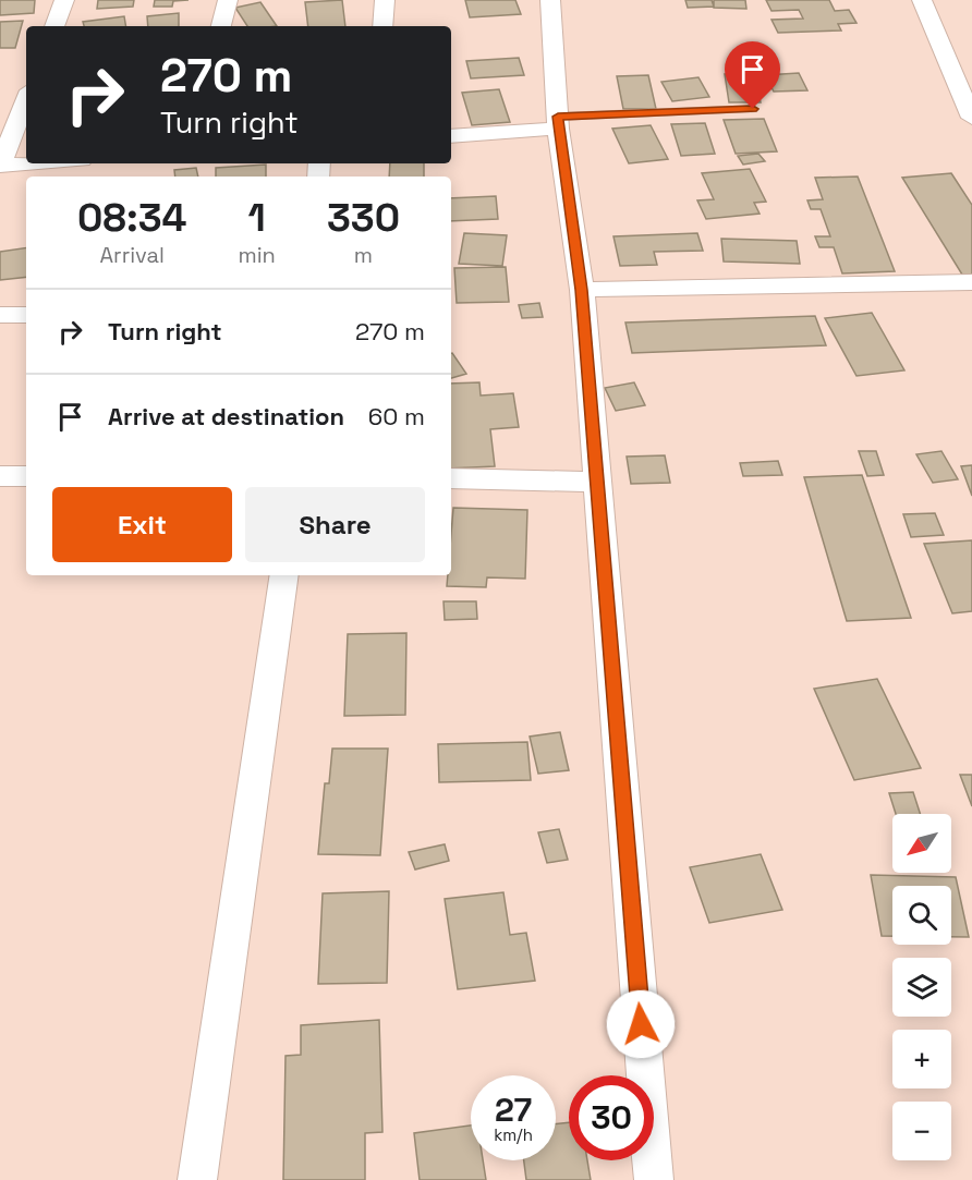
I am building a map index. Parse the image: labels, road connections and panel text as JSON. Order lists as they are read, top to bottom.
{
  "north": "bottom left",
  "page": {
    "turn": ["270 m", "Turn right"],
    "eta": [
      "08:34",
      "Arrival",
      "1",
      "min",
      "330",
      "m"
    ],
    "list": [
      {
        "name": "Turn right",
        "value": "270 m"
      },
      {
        "name": "Arrive at destination",
        "value": "60 m"
      }
    ],
    "buttons": ["Exit", "Share"],
    "map_buttons": ["+", "−"],
    "speed": "27 km/h",
    "limit": "30"
  }
}
